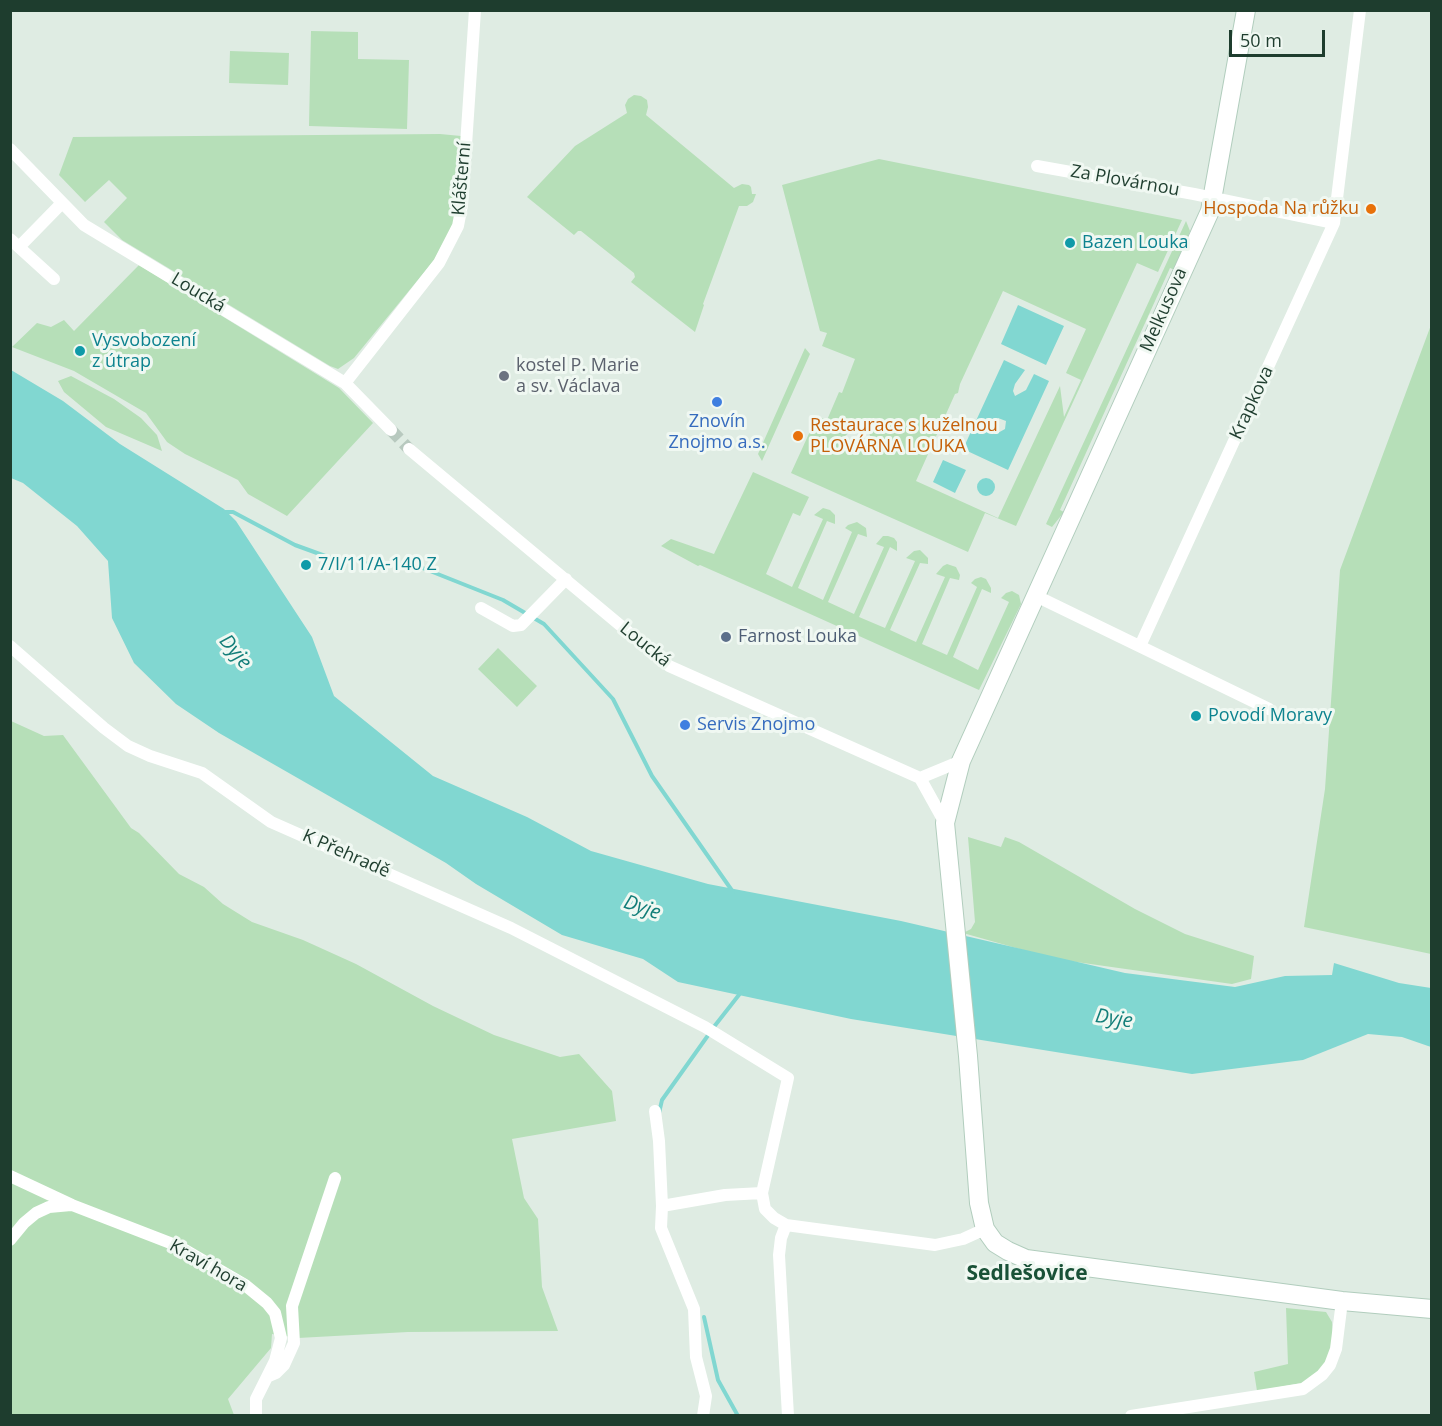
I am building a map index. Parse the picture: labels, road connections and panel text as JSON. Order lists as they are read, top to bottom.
{
  "streets": {
    "street": [
      "Klášterní",
      "Za Plovárnou",
      "Loucká",
      "Melkusova",
      "Krapkova",
      "K Přehradě",
      "Kraví hora"
    ]
  },
  "crossings": [
    ["Klášterní", "Loucká"],
    ["Za Plovárnou", "Melkusova"],
    ["Za Plovárnou", "Krapkova"]
  ],
  "districts": ["Sedlešovice"],
  "water": ["Dyje"],
  "places": [
    "Hospoda Na růžku",
    "Bazen Louka",
    "Vysvobození z útrap",
    "kostel P. Marie a sv. Václava",
    "Znovín Znojmo a.s.",
    "Restaurace s kuželnou PLOVÁRNA LOUKA",
    "7/I/11/A-140 Z",
    "Farnost Louka",
    "Povodí Moravy",
    "Servis Znojmo"
  ],
  "scale_bar": "50 m"
}
